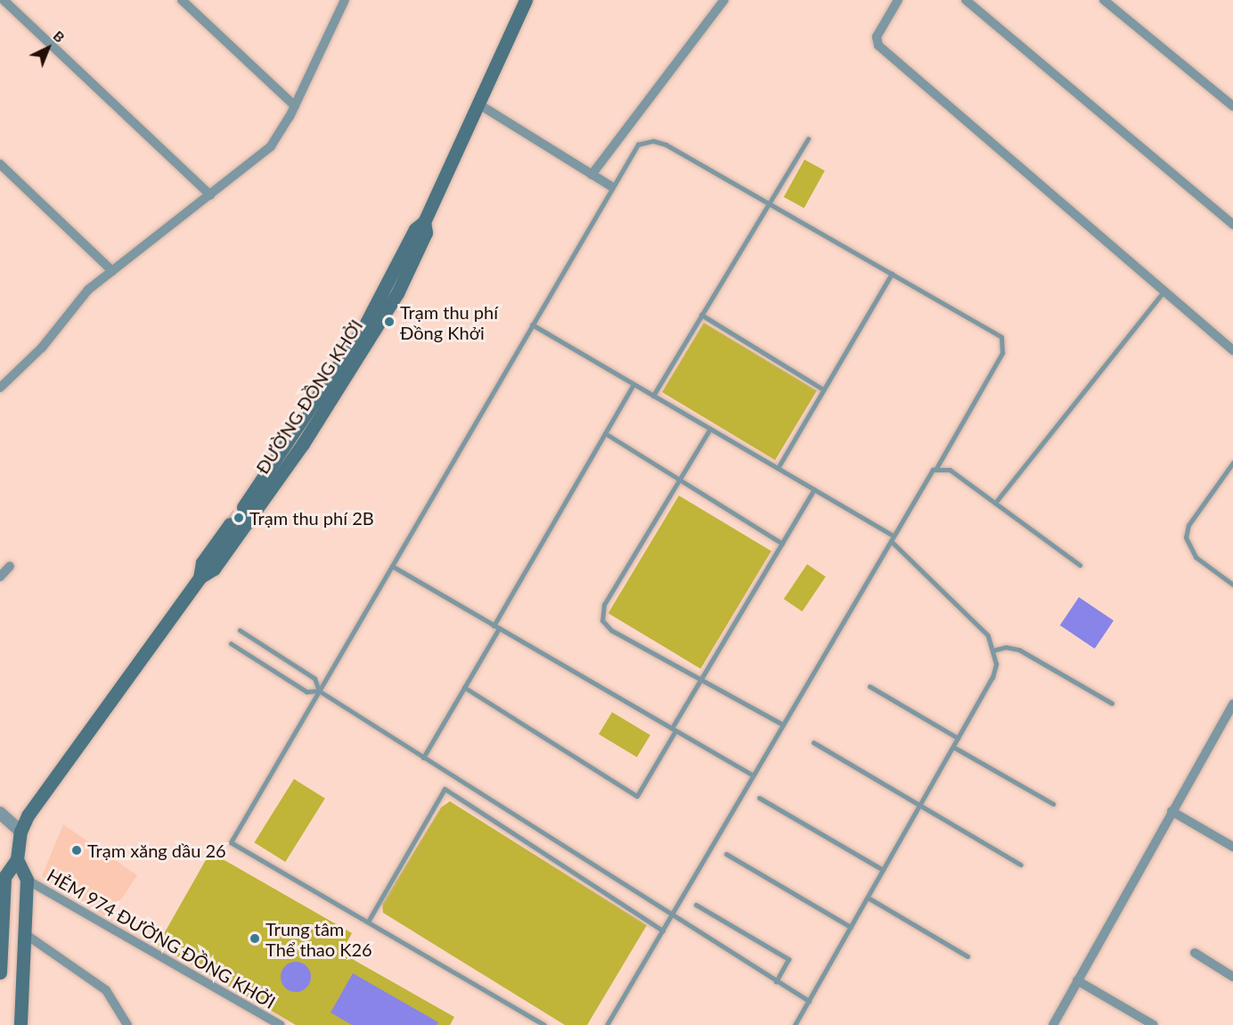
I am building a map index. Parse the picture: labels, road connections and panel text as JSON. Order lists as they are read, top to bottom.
{
  "streets": {
    "main road": ["ĐƯỜNG ĐỒNG KHỞI"],
    "street": ["HẺM 974 ĐƯỜNG ĐỒNG KHỞI"]
  },
  "places": [
    "Trạm thu phí Đồng Khởi",
    "Trạm thu phí 2B",
    "Trạm xăng dầu 26",
    "Trung tâm Thể thao K26"
  ],
  "north": "top right"
}
